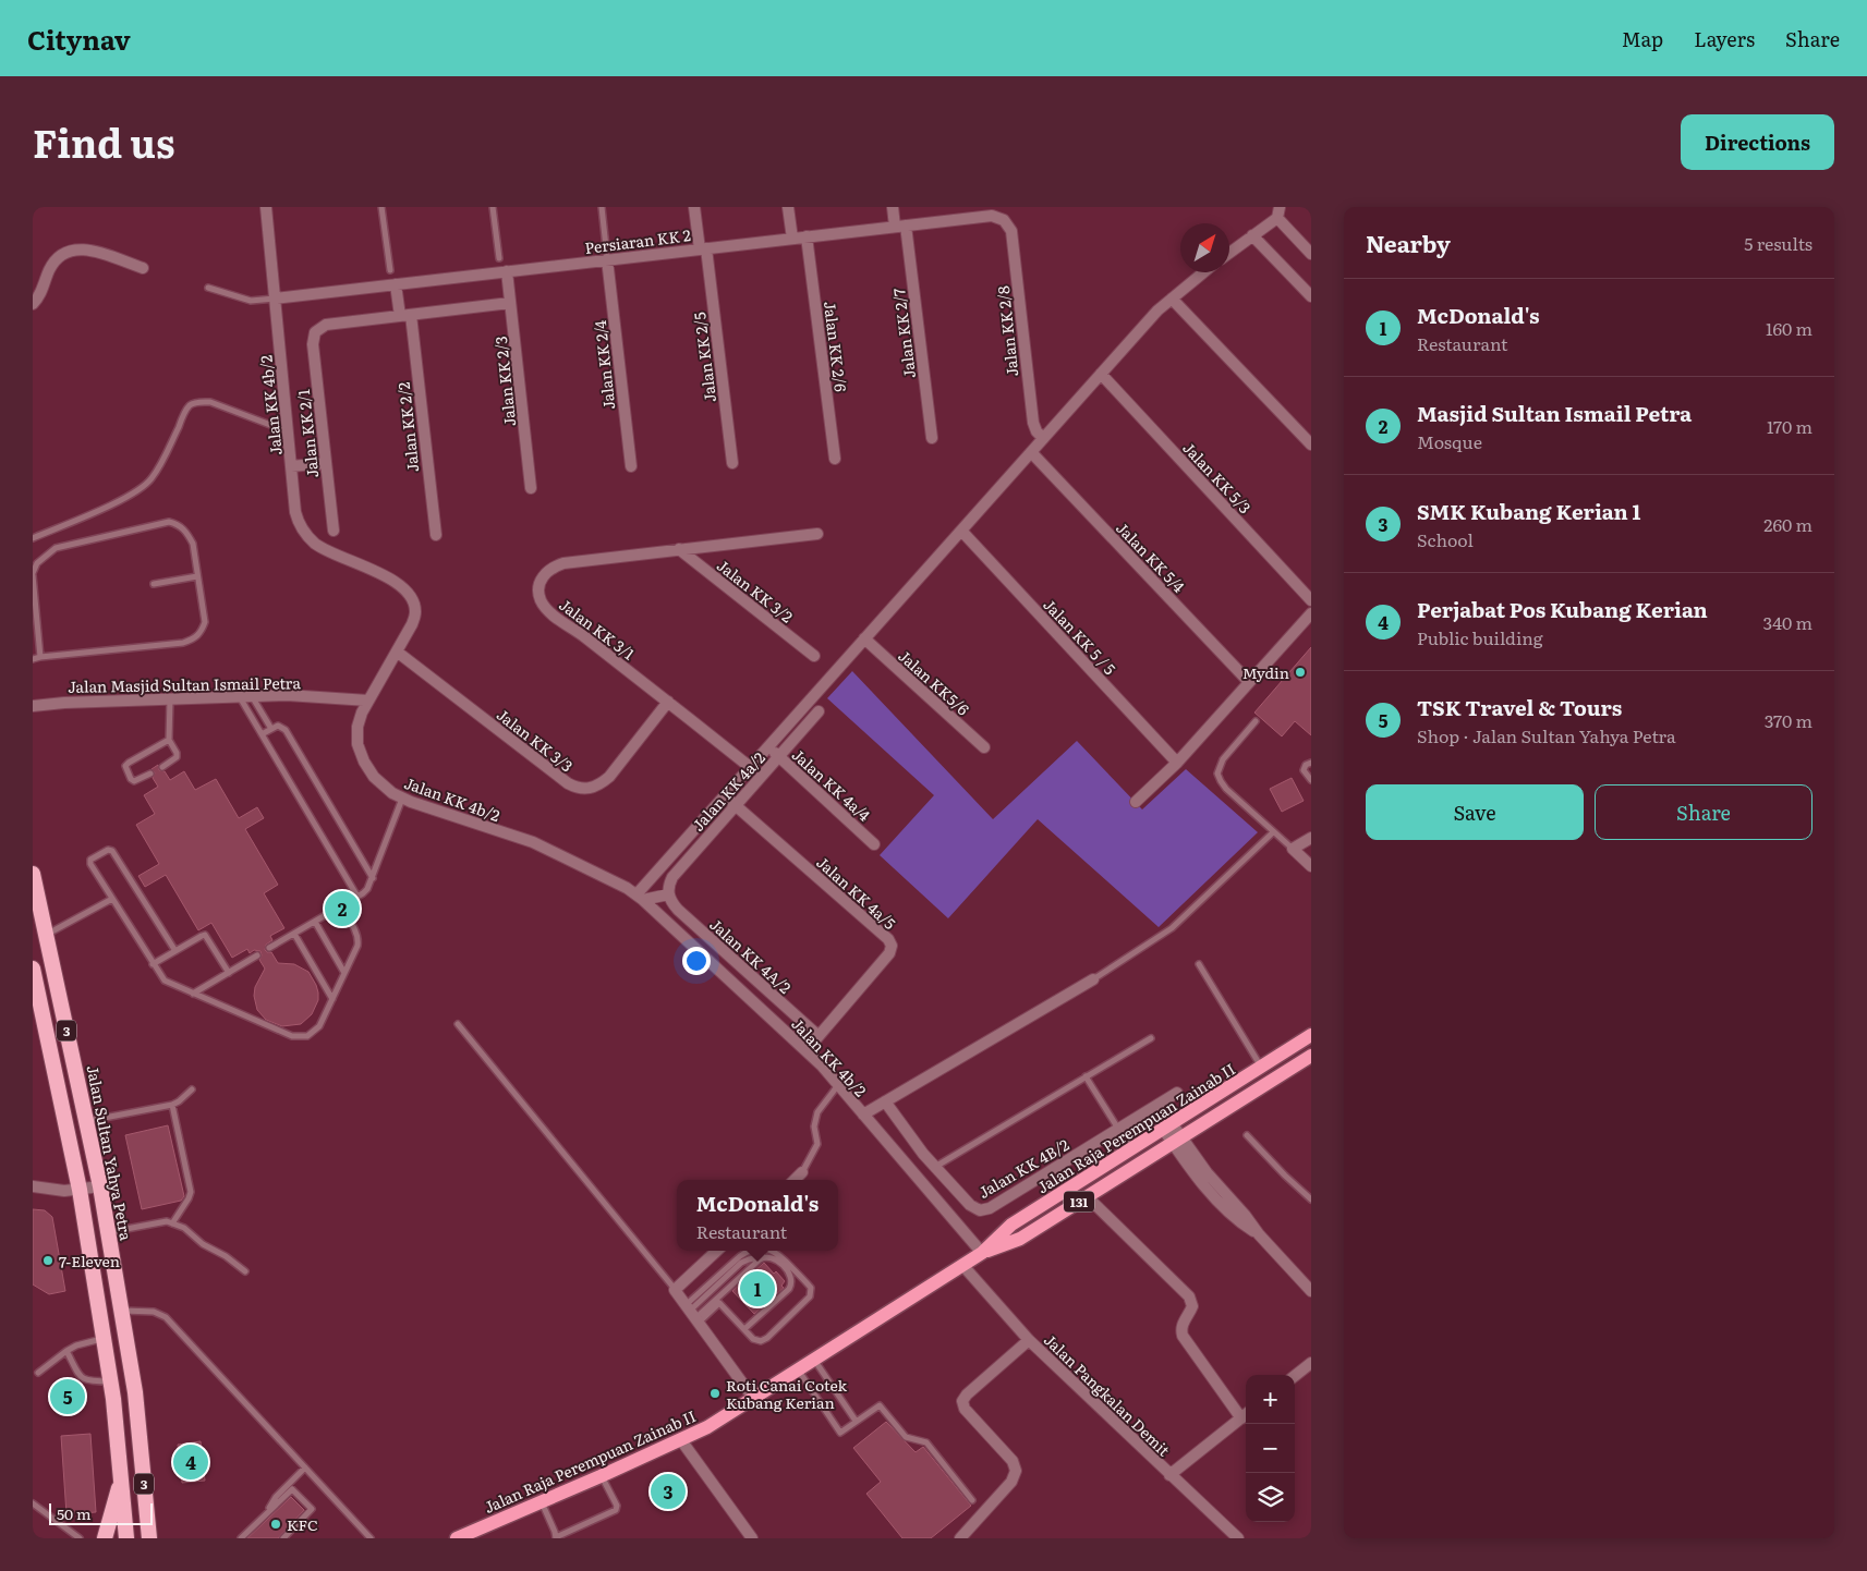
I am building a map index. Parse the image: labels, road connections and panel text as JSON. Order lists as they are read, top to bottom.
{
  "streets": {
    "highway": ["3", "Jalan Sultan Yahya Petra"],
    "main road": ["Jalan Raja Perempuan Zainab II", "131"],
    "street": [
      "Persiaran KK 2",
      "Jalan KK 2/8",
      "Jalan KK 2/7",
      "Jalan KK 2/6",
      "Jalan KK 2/5",
      "Jalan KK 2/4",
      "Jalan KK 2/3",
      "Jalan KK 4b/2",
      "Jalan KK 2/2",
      "Jalan KK 2/1",
      "Jalan KK 5/3",
      "Jalan KK 5/4",
      "Jalan KK 3/2",
      "Jalan KK 3/1",
      "Jalan KK 5 / 5",
      "Jalan KK5/6",
      "Jalan Masjid Sultan Ismail Petra",
      "Jalan KK 3/3",
      "Jalan KK 4a/4",
      "Jalan KK 4a/2",
      "Jalan KK 4a/5",
      "Jalan KK 4A/2",
      "Jalan KK 4B/2",
      "Jalan Pangkalan Demit"
    ]
  },
  "crossings": [
    ["Persiaran KK 2", "Jalan KK 2/8"],
    ["Persiaran KK 2", "Jalan KK 2/7"],
    ["Persiaran KK 2", "Jalan KK 2/6"],
    ["Persiaran KK 2", "Jalan KK 2/5"],
    ["Persiaran KK 2", "Jalan KK 2/4"],
    ["Persiaran KK 2", "Jalan KK 2/3"],
    ["Persiaran KK 2", "Jalan KK 4b/2"],
    ["Persiaran KK 2", "Jalan KK 2/2"],
    ["Jalan KK 4b/2", "Jalan Masjid Sultan Ismail Petra"],
    ["Jalan KK 4b/2", "Jalan KK 3/3"],
    ["Jalan KK 4b/2", "Jalan KK 4a/5"],
    ["Jalan KK 4b/2", "Jalan Raja Perempuan Zainab II"],
    ["Jalan KK 2/2", "Jalan KK 2/1"],
    ["Jalan KK 3/2", "Jalan KK 3/1"],
    ["Jalan KK 3/1", "Jalan KK 3/3"],
    ["Jalan KK 4a/4", "Jalan KK 4a/2"],
    ["Jalan KK 4a/2", "Jalan KK 4a/5"],
    ["Jalan KK 4a/2", "Jalan KK 4A/2"],
    ["Jalan KK 4a/5", "Jalan KK 4A/2"],
    ["Jalan Raja Perempuan Zainab II", "Jalan Pangkalan Demit"]
  ],
  "places": [
    "Mydin",
    "7-Eleven",
    "Roti Canai Cotek Kubang Kerian",
    "KFC"
  ],
  "scale_bar": "50 m",
  "north": "top right",
  "page": {
    "header": "Citynav",
    "nav": ["Map", "Layers", "Share"],
    "title": "Find us",
    "buttons": [
      "Directions",
      ["Save", "Share"]
    ],
    "heading": ["Nearby", "5 results"],
    "list": [
      {
        "mark": "1",
        "name": "McDonald's",
        "note": "Restaurant",
        "value": "160 m"
      },
      {
        "mark": "2",
        "name": "Masjid Sultan Ismail Petra",
        "note": "Mosque",
        "value": "170 m"
      },
      {
        "mark": "3",
        "name": "SMK Kubang Kerian 1",
        "note": "School",
        "value": "260 m"
      },
      {
        "mark": "4",
        "name": "Perjabat Pos Kubang Kerian",
        "note": "Public building",
        "value": "340 m"
      },
      {
        "mark": "5",
        "name": "TSK Travel & Tours",
        "note": "Shop · Jalan Sultan Yahya Petra",
        "value": "370 m"
      }
    ],
    "pins": [
      "2",
      "1",
      "5",
      "4",
      "3"
    ],
    "popup": ["McDonald's", "Restaurant"],
    "map_buttons": ["+", "−"],
    "scale": "50 m"
  }
}
